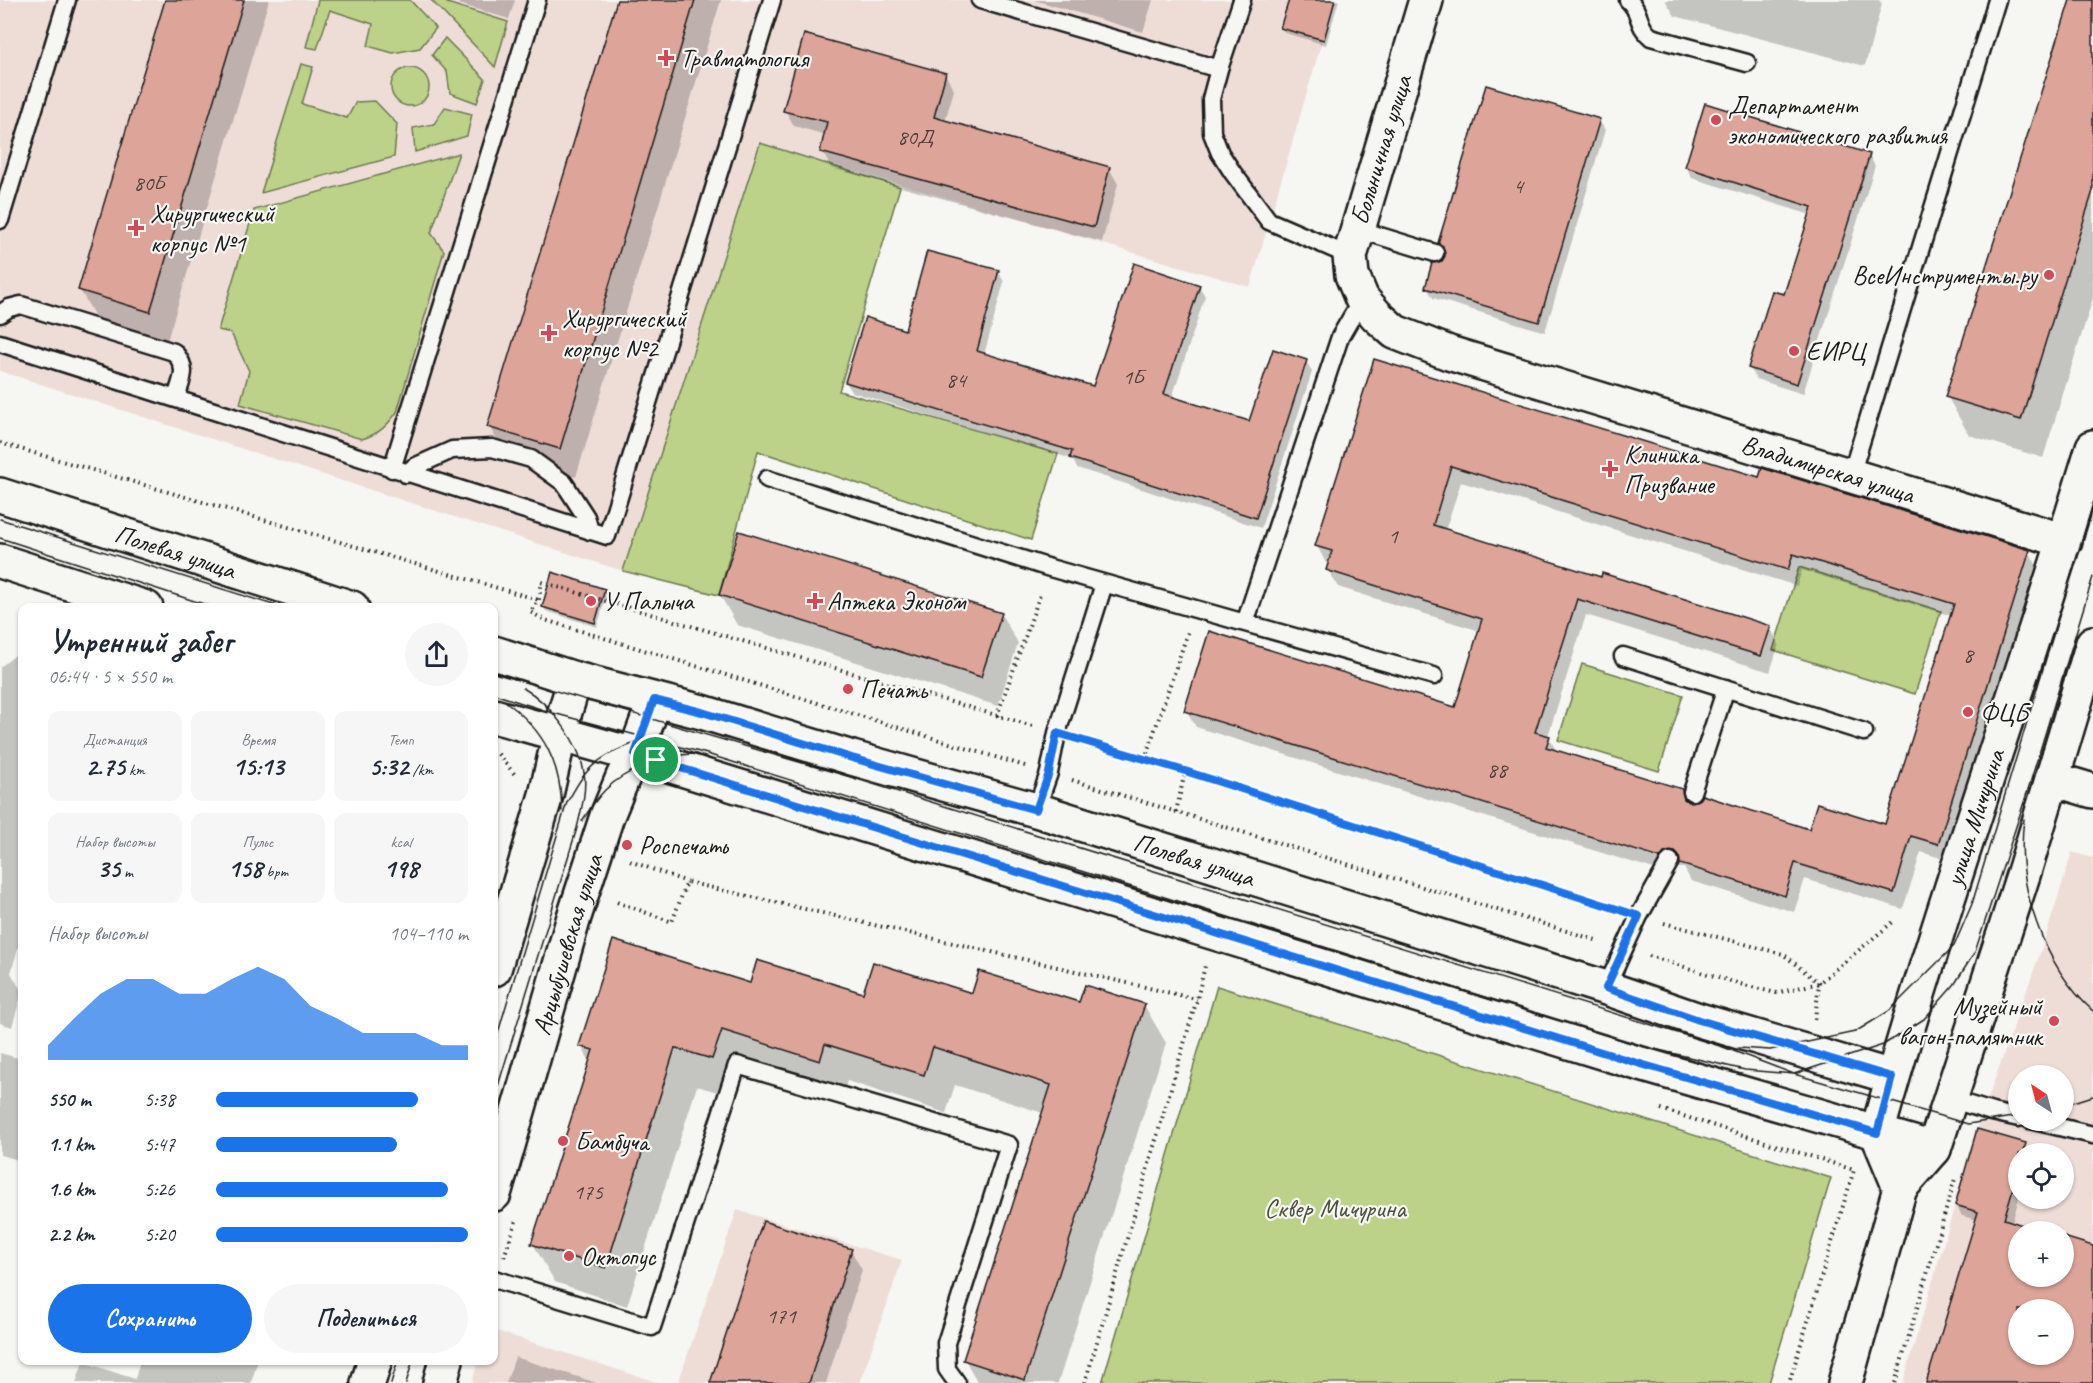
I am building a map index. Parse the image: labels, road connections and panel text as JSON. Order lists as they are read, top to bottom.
{
  "streets": {
    "main road": [
      "Больничная улица",
      "Владимирская улица",
      "Полевая улица",
      "улица Мичурина",
      "Арцыбушевская улица"
    ]
  },
  "crossings": [
    ["Больничная улица", "Владимирская улица"],
    ["Владимирская улица", "улица Мичурина"],
    ["Полевая улица", "улица Мичурина"],
    ["Полевая улица", "Арцыбушевская улица"]
  ],
  "parks": ["Сквер Мичурина"],
  "places": {
    "health": [
      "Травматология",
      "Хирургический корпус №1",
      "Хирургический корпус №2",
      "Клиника Призвание",
      "Аптека Эконом"
    ],
    "other": [
      "Департамент экономического развития",
      "ВсеИнструменты.ру",
      "ЕИРЦ",
      "У Палыча",
      "Печать",
      "ФЦБ",
      "Роспечать",
      "Музейный вагон-памятник",
      "Бамбуча",
      "Октопус"
    ]
  },
  "house_numbers": [
    "80Д",
    "80Б",
    "4",
    "1Б",
    "84",
    "1",
    "8",
    "88",
    "175",
    "171"
  ],
  "north": "top left",
  "page": {
    "heading": ["Утренний забег", "06:44 · 5 × 550 m"],
    "stats": [
      ["Дистанция", "2.75 km"],
      ["Время", "15:13"],
      ["Темп", "5:32 /km"],
      ["Набор высоты", "35 m"],
      ["Пульс", "158 bpm"],
      ["kcal", "198"]
    ],
    "chart": ["Набор высоты", "104–110 m"],
    "map_buttons": ["+", "−"],
    "list": [
      {
        "name": "550 m",
        "note": "5:38"
      },
      {
        "name": "1.1 km",
        "note": "5:47"
      },
      {
        "name": "1.6 km",
        "note": "5:26"
      },
      {
        "name": "2.2 km",
        "note": "5:20"
      }
    ],
    "buttons": ["Сохранить", "Поделиться"]
  }
}
